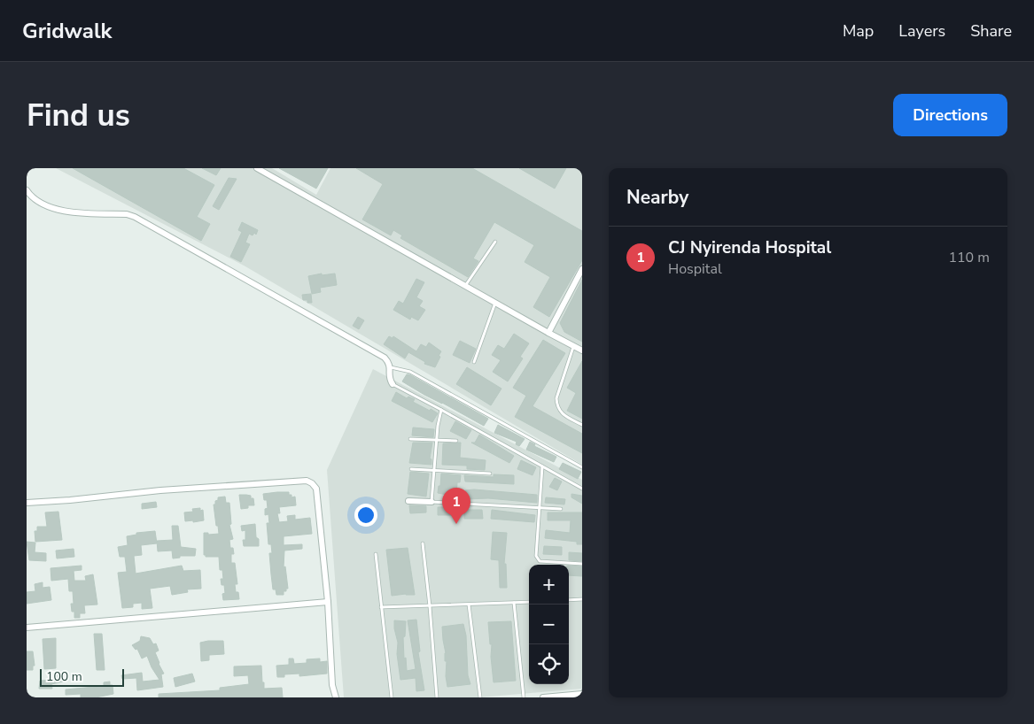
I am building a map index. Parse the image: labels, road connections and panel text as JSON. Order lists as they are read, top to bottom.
{
  "scale_bar": "100 m",
  "page": {
    "header": "Gridwalk",
    "nav": ["Map", "Layers", "Share"],
    "buttons": "Directions",
    "title": "Find us",
    "heading": "Nearby",
    "list": [
      {
        "mark": "1",
        "name": "CJ Nyirenda Hospital",
        "note": "Hospital",
        "value": "110 m"
      }
    ],
    "pins": "1",
    "map_buttons": ["+", "−"],
    "scale": "100 m"
  }
}
